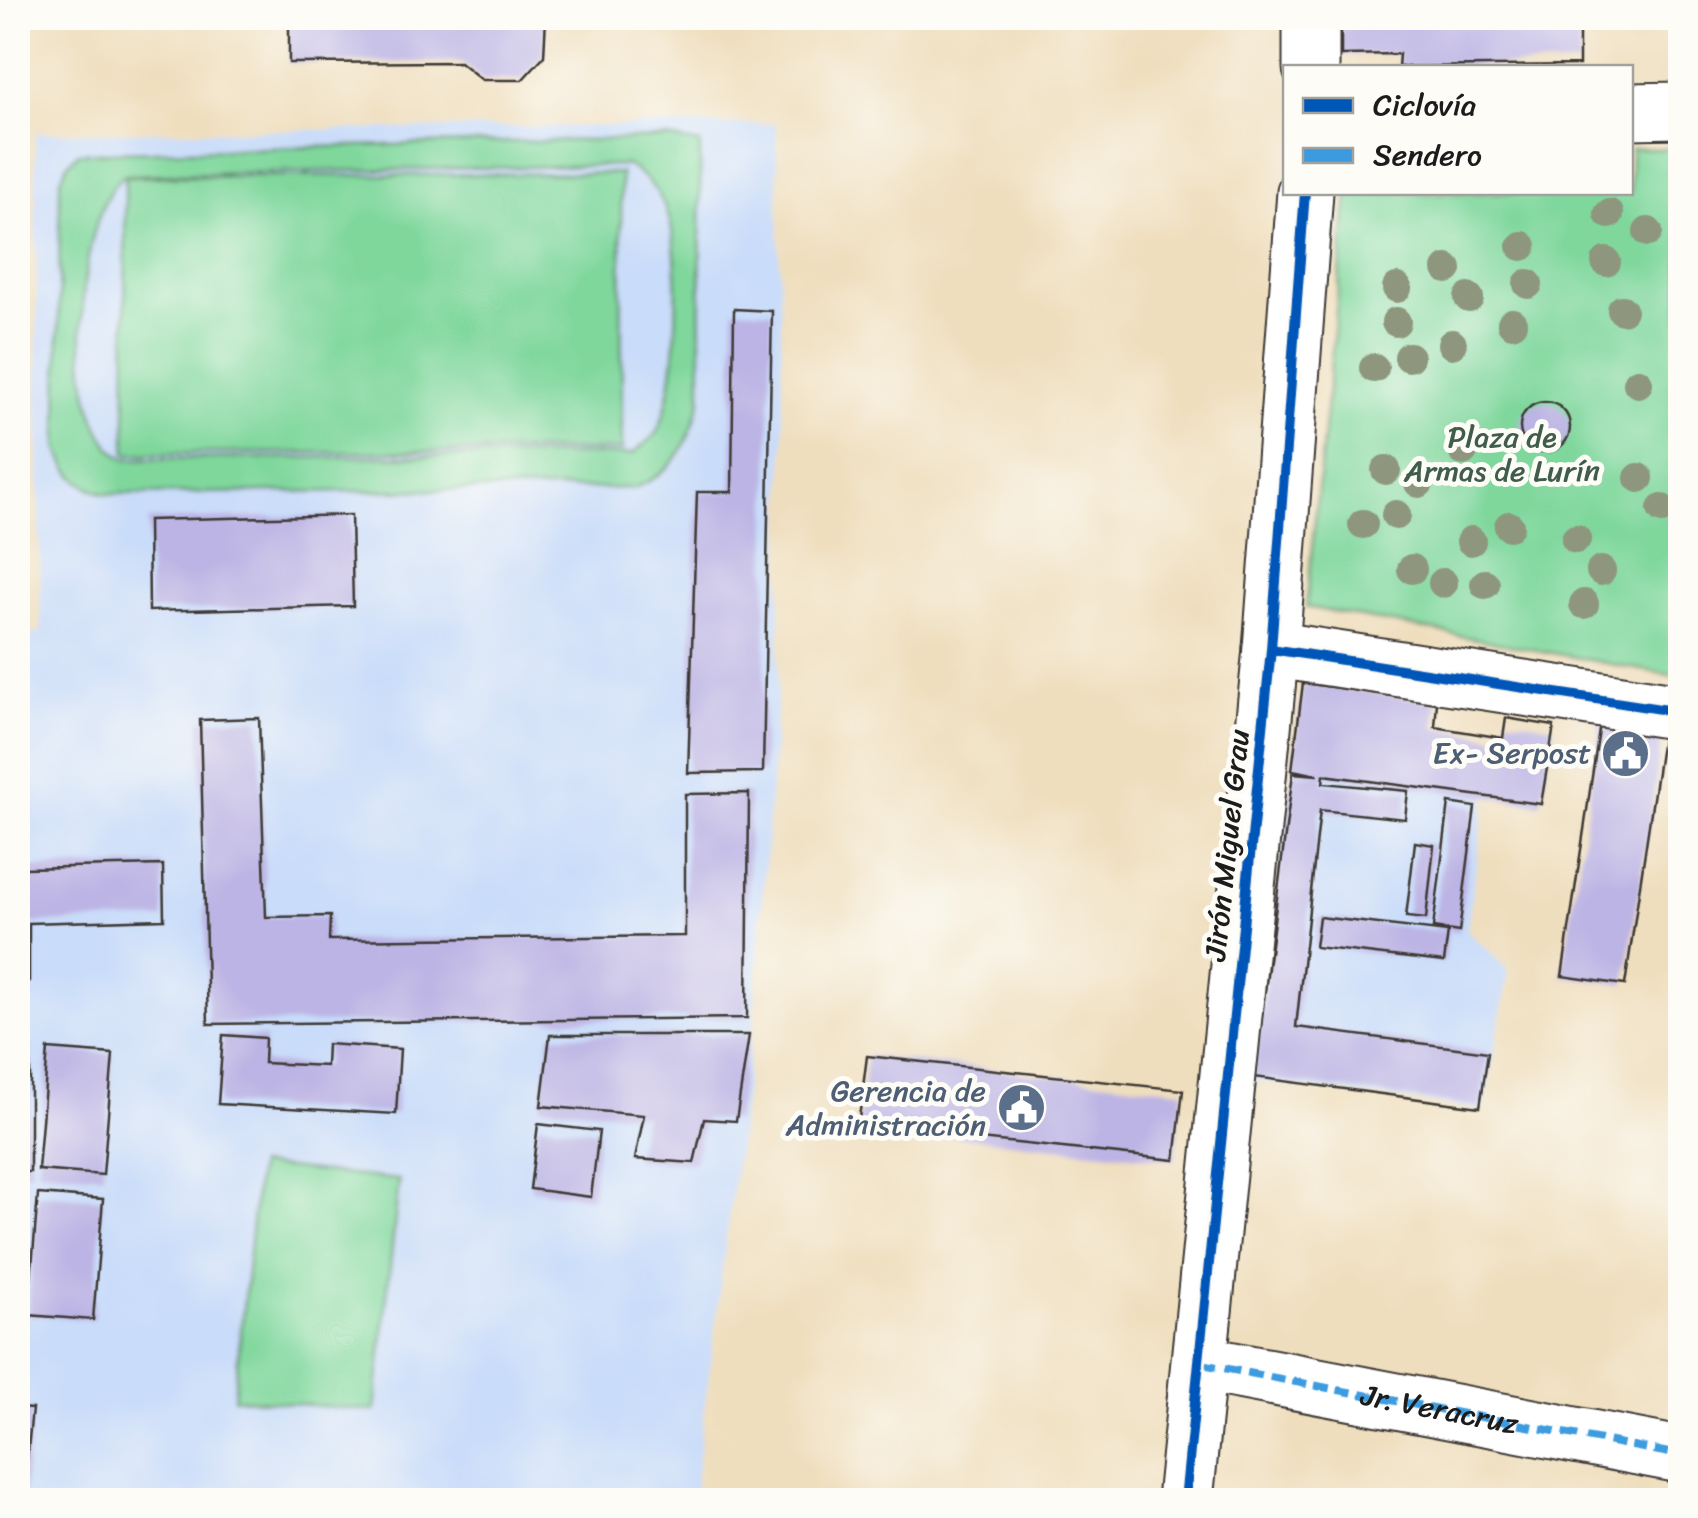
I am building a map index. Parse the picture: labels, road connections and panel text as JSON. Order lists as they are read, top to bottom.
{
  "streets": {
    "street": ["Jirón Miguel Grau", "Jr. Veracruz"]
  },
  "crossings": [
    ["Jirón Miguel Grau", "Jr. Veracruz"]
  ],
  "parks": ["Plaza de Armas de Lurín"],
  "places": {
    "public building": ["Ex- Serpost", "Gerencia de Administración"]
  },
  "legend": ["Ciclovía", "Sendero"]
}
